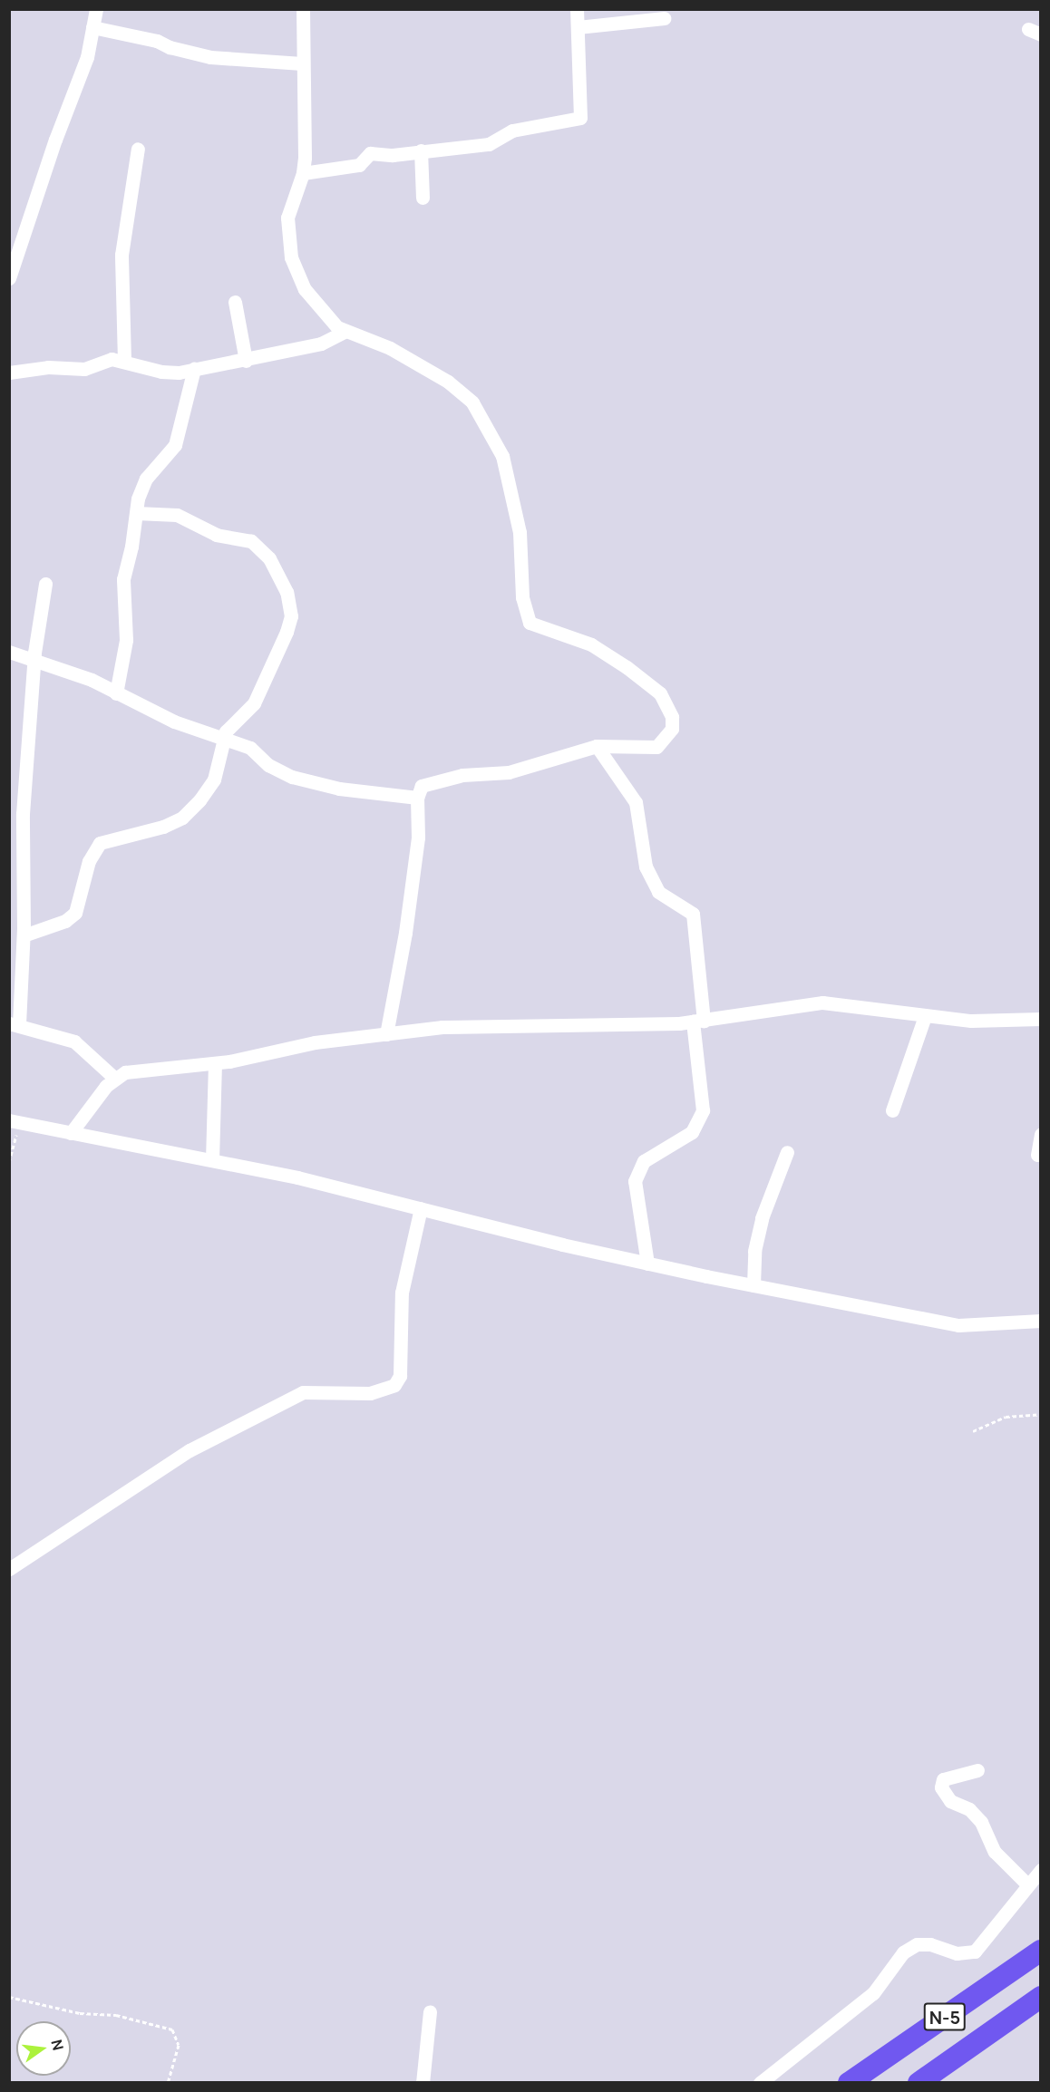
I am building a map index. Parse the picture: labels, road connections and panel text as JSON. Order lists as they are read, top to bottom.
{
  "streets": {
    "highway": ["N-5"]
  },
  "north": "right"
}
